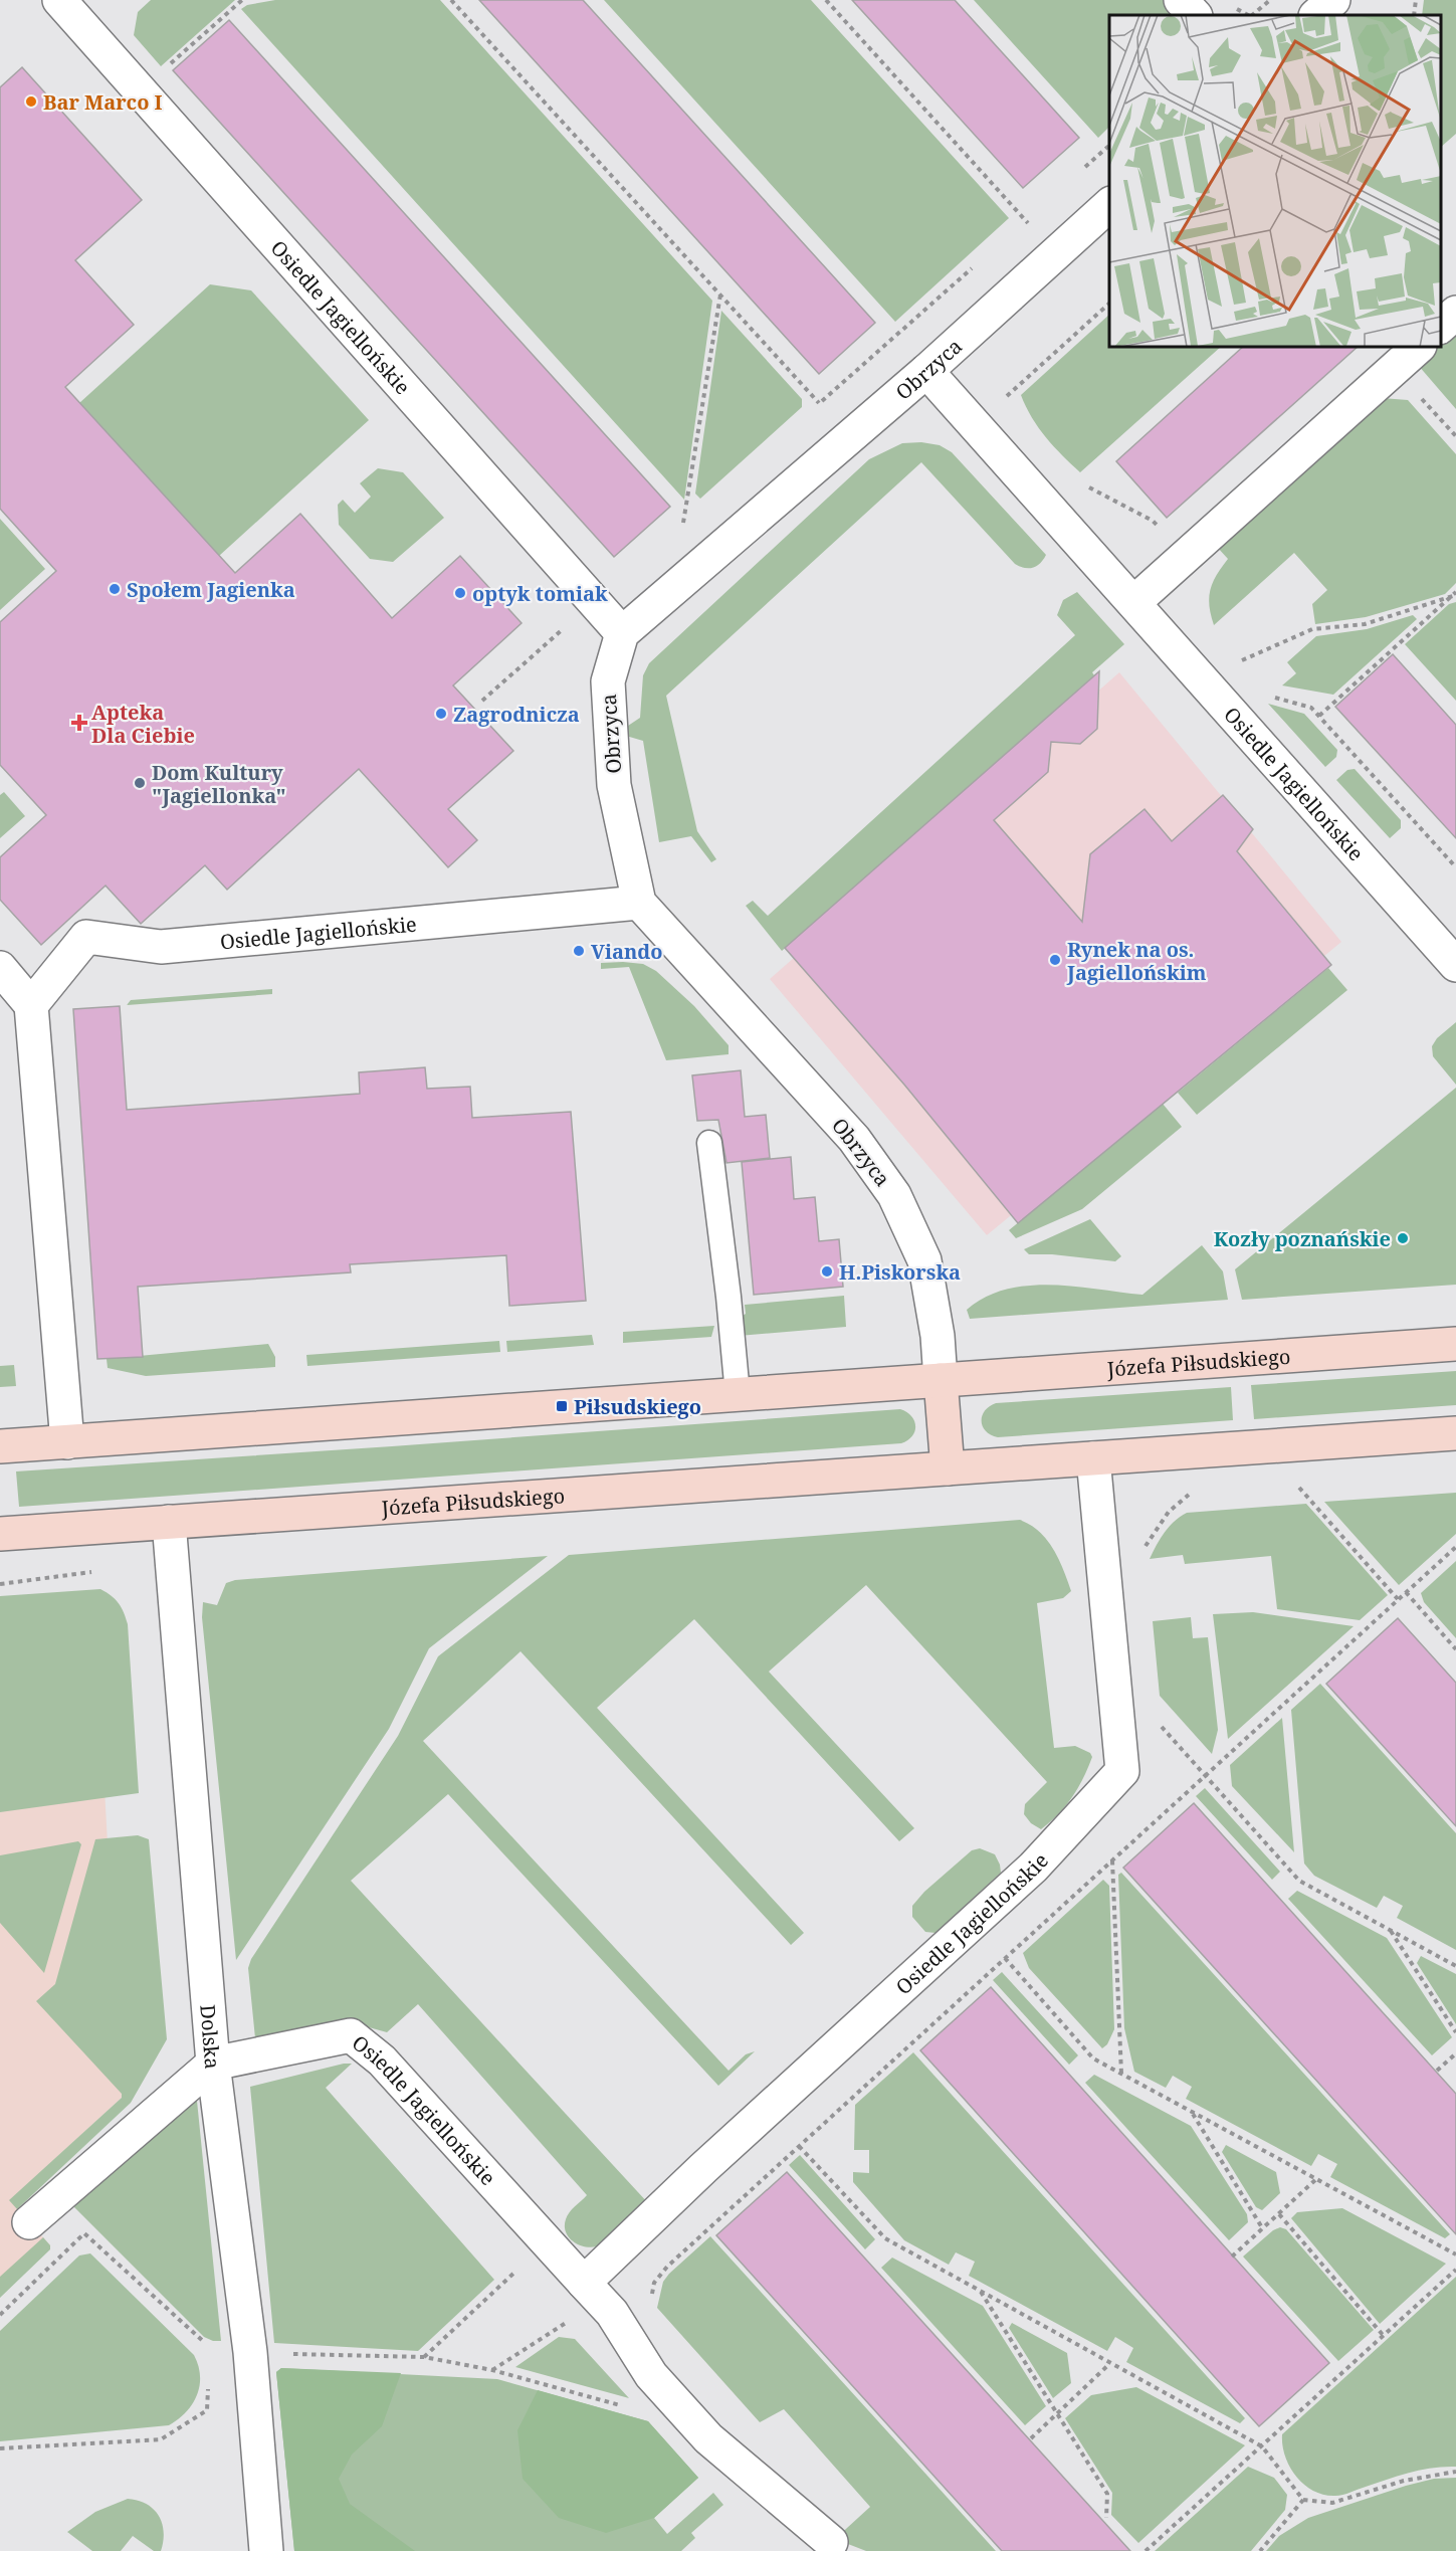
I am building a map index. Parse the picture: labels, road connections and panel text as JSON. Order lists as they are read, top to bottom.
{
  "streets": {
    "street": [
      "Osiedle Jagiellońskie",
      "Obrzyca",
      "Józefa Piłsudskiego",
      "Dolska"
    ]
  },
  "crossings": [
    ["Osiedle Jagiellońskie", "Obrzyca"],
    ["Osiedle Jagiellońskie", "Józefa Piłsudskiego"],
    ["Osiedle Jagiellońskie", "Dolska"],
    ["Obrzyca", "Józefa Piłsudskiego"],
    ["Józefa Piłsudskiego", "Dolska"]
  ],
  "places": {
    "other": [
      "Bar Marco I",
      "Społem Jagienka",
      "optyk tomiak",
      "Zagrodnicza",
      "Dom Kultury \"Jagiellonka\"",
      "Viando",
      "Rynek na os. Jagiellońskim",
      "Kozły poznańskie",
      "H.Piskorska"
    ],
    "health": ["Apteka Dla Ciebie"],
    "transit": ["Piłsudskiego"]
  }
}
